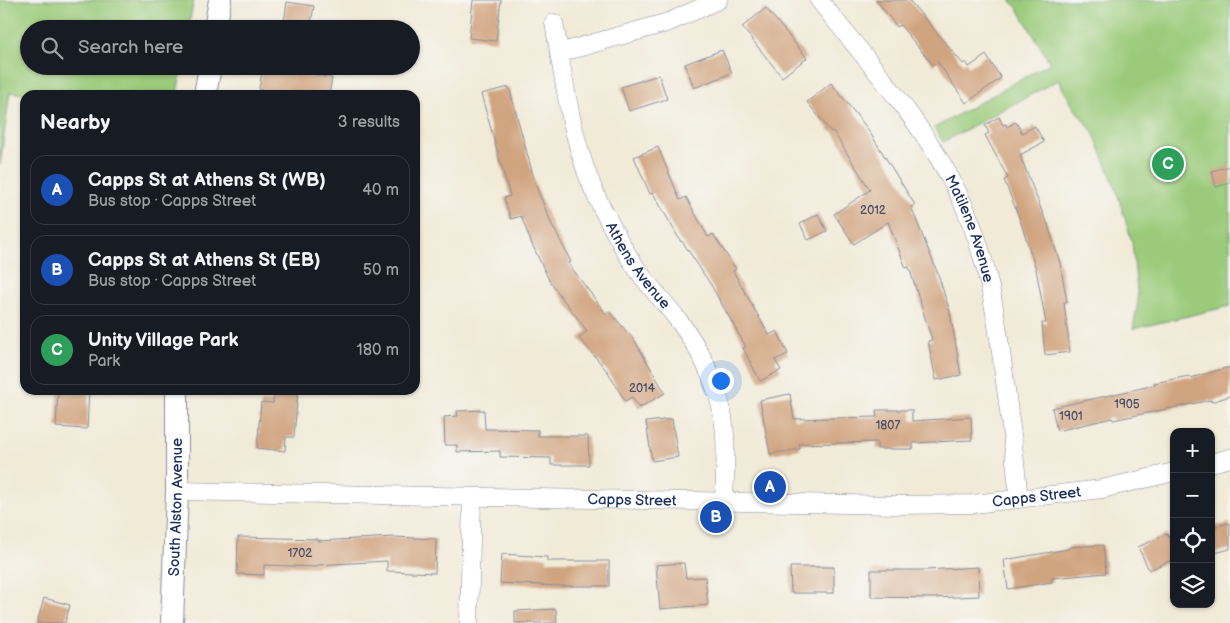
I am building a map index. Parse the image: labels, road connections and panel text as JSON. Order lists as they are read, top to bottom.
{
  "streets": {
    "street": [
      "Matilene Avenue",
      "Athens Avenue",
      "Capps Street",
      "South Alston Avenue"
    ]
  },
  "crossings": [
    ["Matilene Avenue", "Capps Street"],
    ["Athens Avenue", "Capps Street"],
    ["Capps Street", "South Alston Avenue"]
  ],
  "house_numbers": [
    "2012",
    "2014",
    "1905",
    "1901",
    "1807",
    "1702"
  ],
  "page": {
    "search": "Search here",
    "heading": ["Nearby", "3 results"],
    "pins": ["C", "A", "B"],
    "list": [
      {
        "mark": "A",
        "name": "Capps St at Athens St (WB)",
        "note": "Bus stop · Capps Street",
        "value": "40 m"
      },
      {
        "mark": "B",
        "name": "Capps St at Athens St (EB)",
        "note": "Bus stop · Capps Street",
        "value": "50 m"
      },
      {
        "mark": "C",
        "name": "Unity Village Park",
        "note": "Park",
        "value": "180 m"
      }
    ],
    "map_buttons": ["+", "−"]
  }
}
